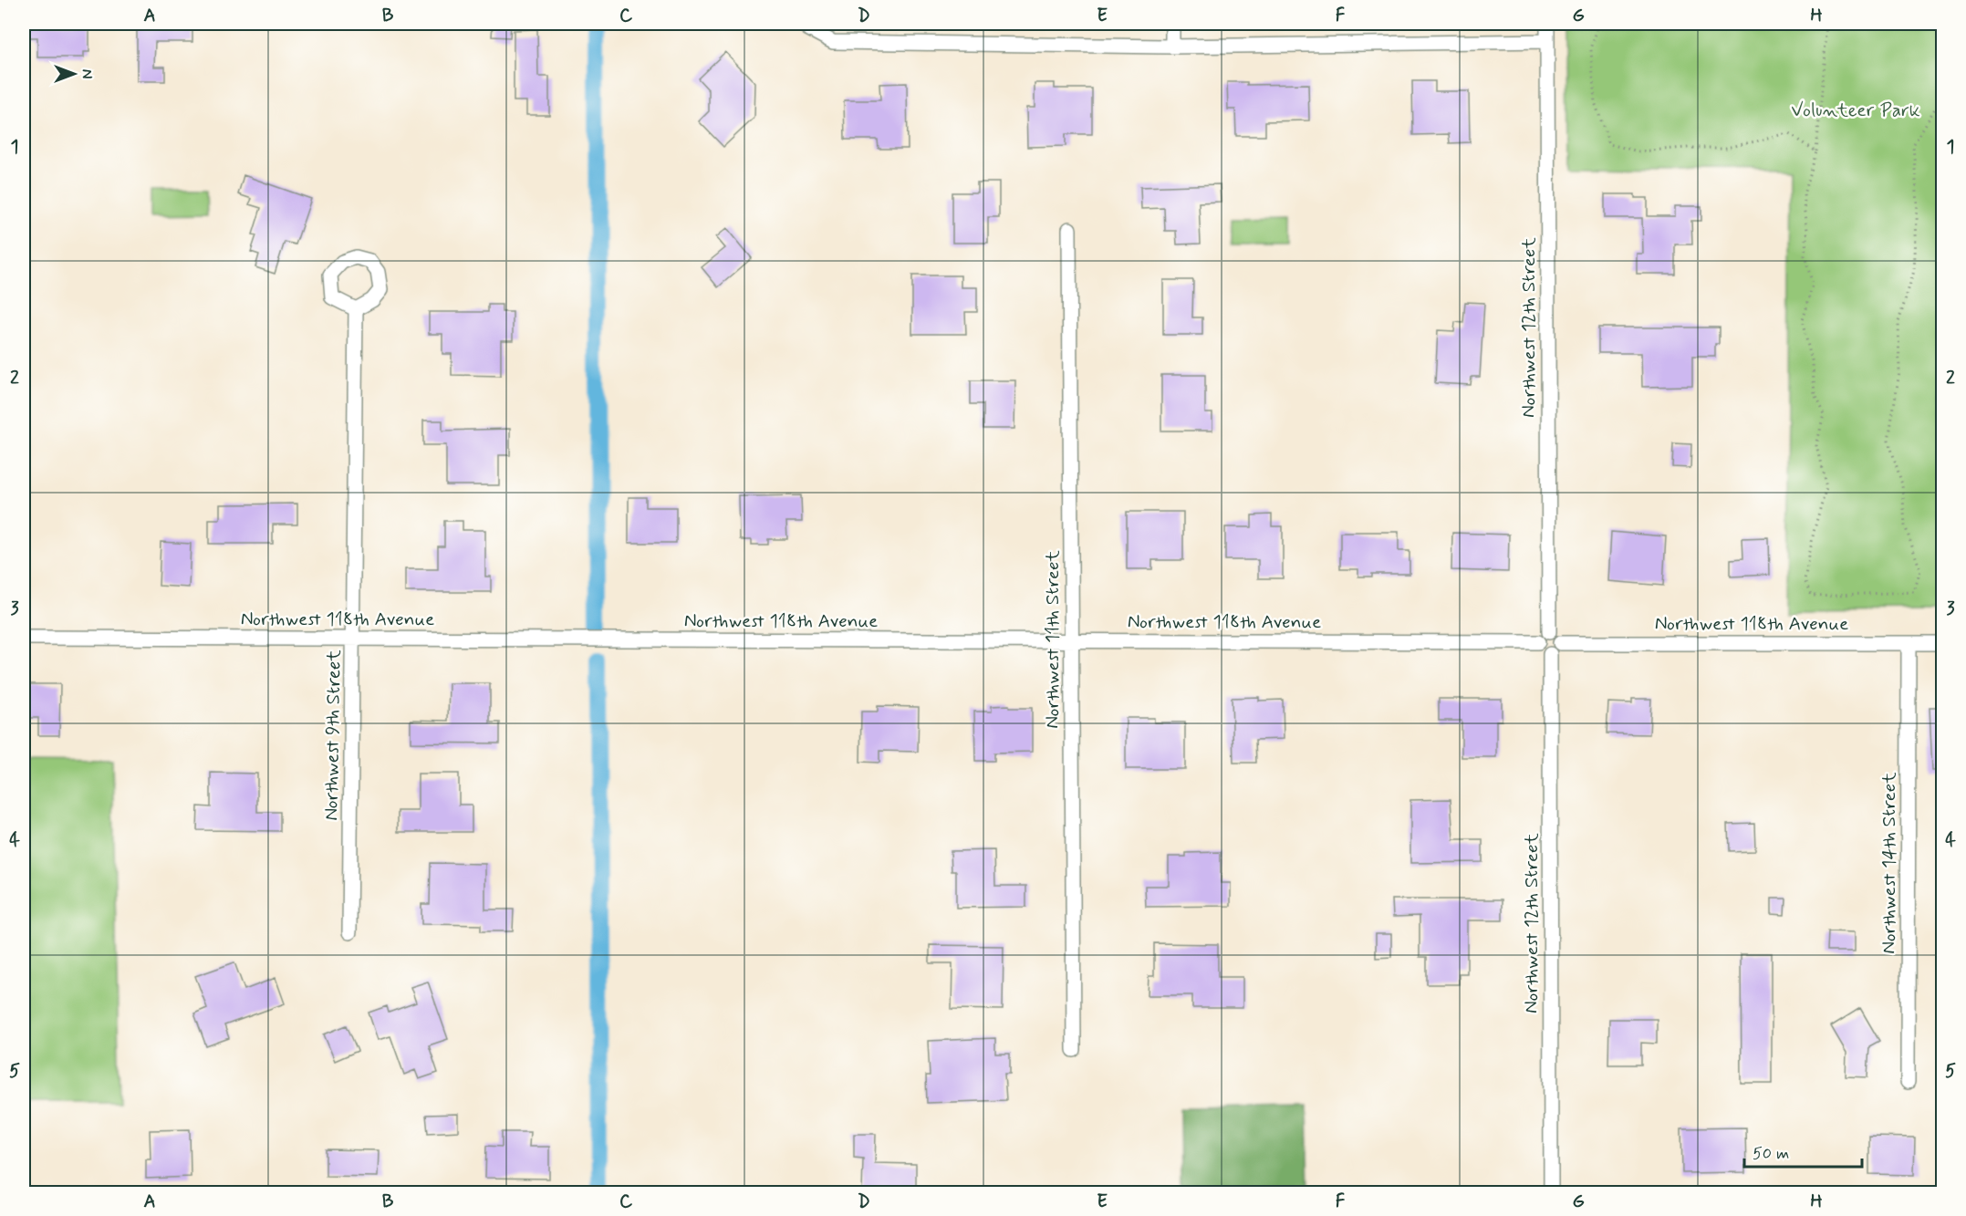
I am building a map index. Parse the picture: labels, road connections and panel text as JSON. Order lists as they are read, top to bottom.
{
  "streets": {
    "street": [
      "Northwest 12th Street",
      "Northwest 118th Avenue",
      "Northwest 11th Street",
      "Northwest 9th Street",
      "Northwest 14th Street"
    ]
  },
  "crossings": [
    ["Northwest 12th Street", "Northwest 118th Avenue"],
    ["Northwest 118th Avenue", "Northwest 11th Street"],
    ["Northwest 118th Avenue", "Northwest 9th Street"],
    ["Northwest 118th Avenue", "Northwest 14th Street"]
  ],
  "parks": ["Volunteer Park"],
  "scale_bar": "50 m",
  "north": "right",
  "grid": {
    "columns": [
      "A",
      "B",
      "C",
      "D",
      "E",
      "F",
      "G",
      "H"
    ],
    "rows": [
      "1",
      "2",
      "3",
      "4",
      "5"
    ]
  }
}
